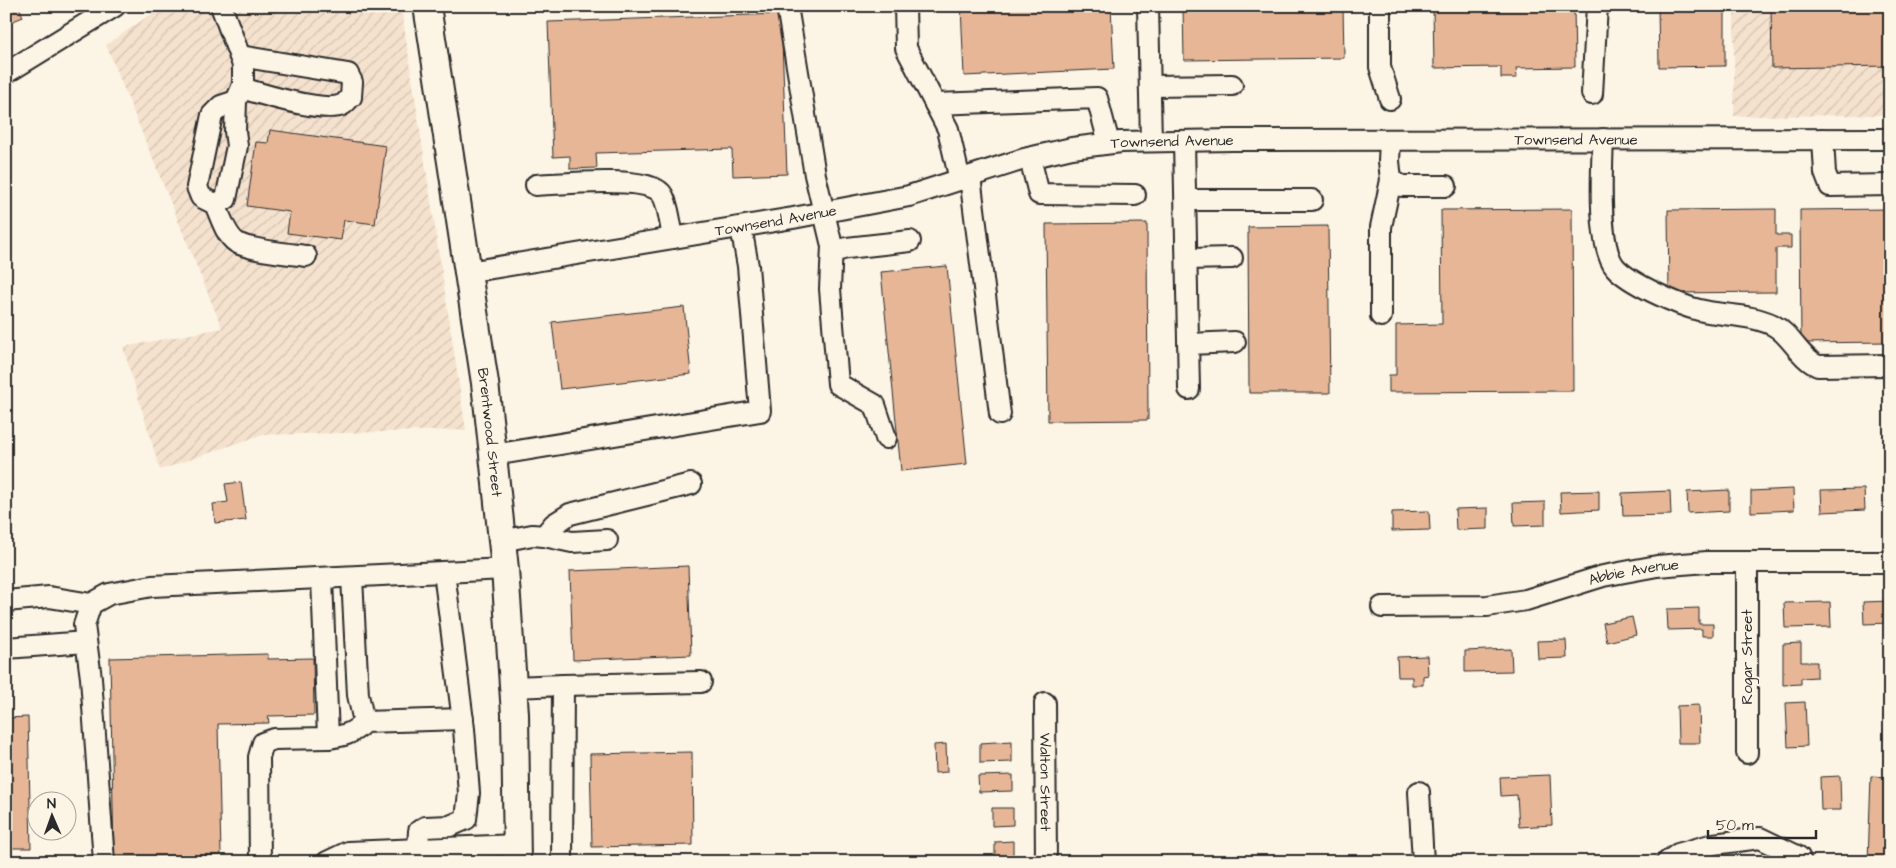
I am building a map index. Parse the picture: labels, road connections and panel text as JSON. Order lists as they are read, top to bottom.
{
  "streets": {
    "main road": ["Brentwood Street"],
    "street": [
      "Townsend Avenue",
      "Abbie Avenue",
      "Rogar Street",
      "Walton Street"
    ]
  },
  "crossings": [
    ["Townsend Avenue", "Brentwood Street"],
    ["Abbie Avenue", "Rogar Street"]
  ],
  "scale_bar": "50 m",
  "north": "top"
}
